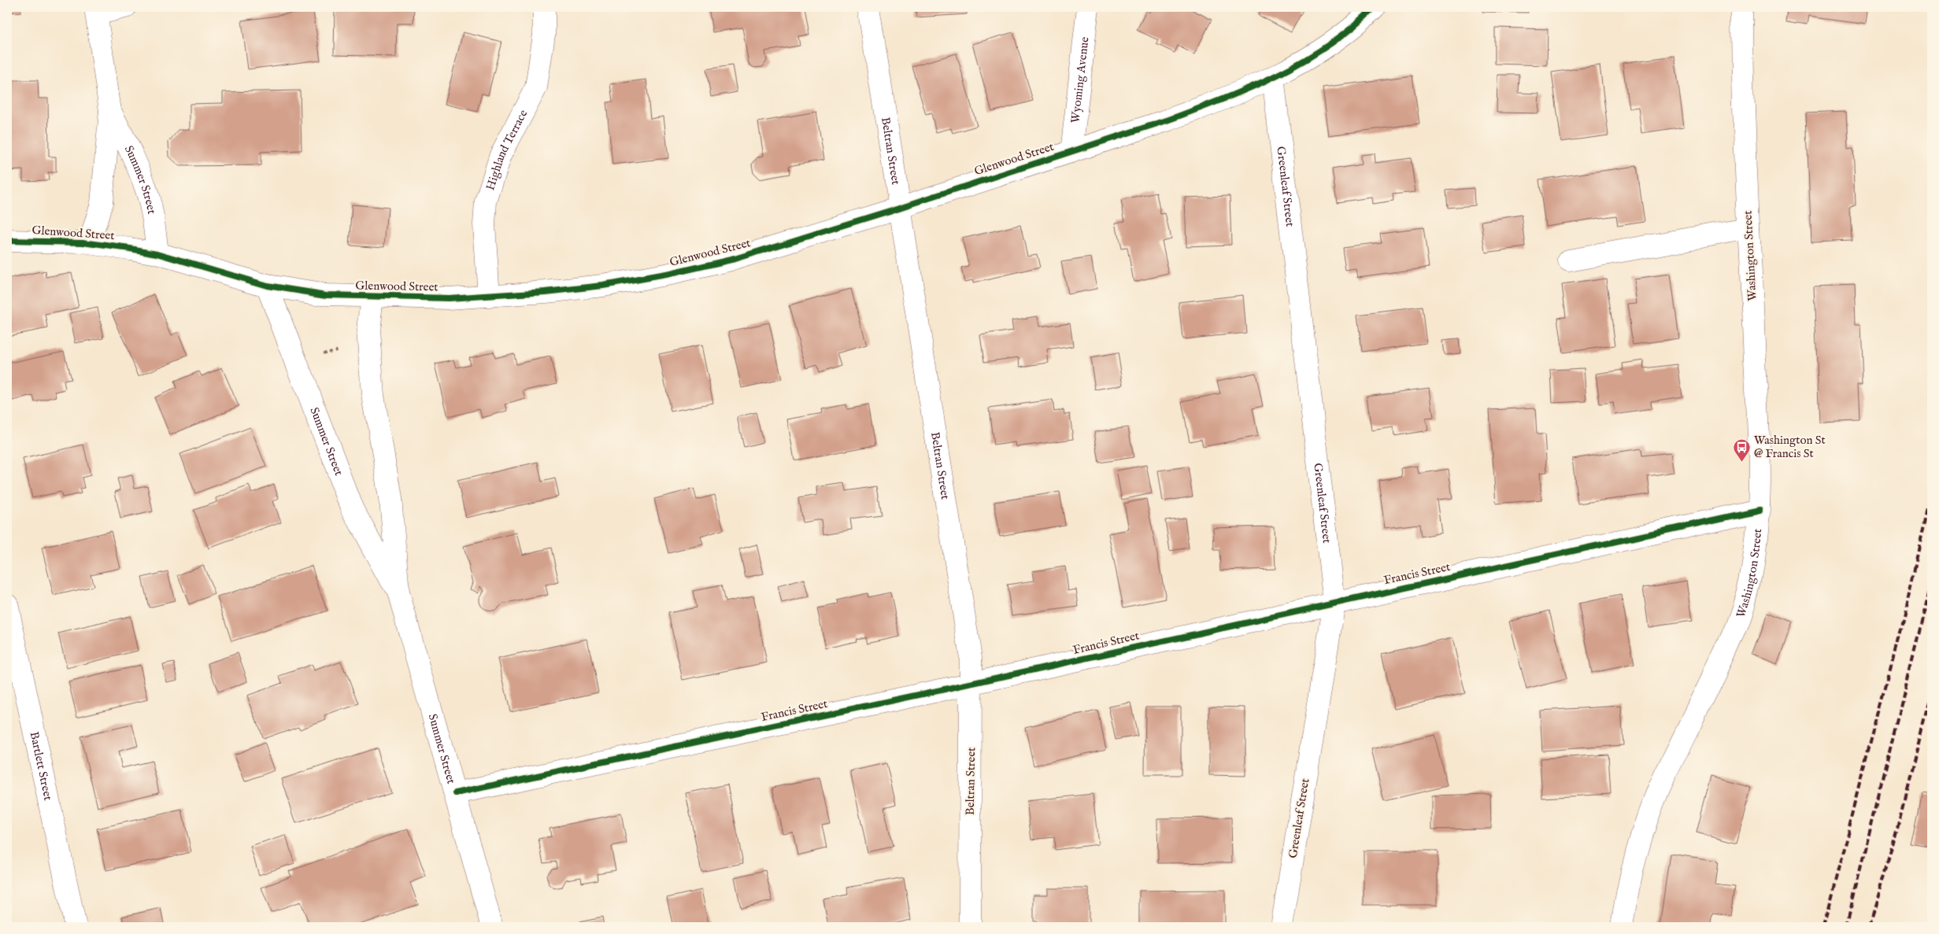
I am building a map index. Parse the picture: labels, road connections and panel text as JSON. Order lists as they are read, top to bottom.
{
  "streets": {
    "street": [
      "Wyoming Avenue",
      "Highland Terrace",
      "Beltran Street",
      "Glenwood Street",
      "Summer Street",
      "Greenleaf Street",
      "Washington Street",
      "Francis Street",
      "Bartlett Street"
    ]
  },
  "crossings": [
    ["Wyoming Avenue", "Glenwood Street"],
    ["Highland Terrace", "Glenwood Street"],
    ["Beltran Street", "Glenwood Street"],
    ["Beltran Street", "Francis Street"],
    ["Glenwood Street", "Summer Street"],
    ["Glenwood Street", "Greenleaf Street"],
    ["Summer Street", "Francis Street"],
    ["Greenleaf Street", "Francis Street"],
    ["Washington Street", "Francis Street"]
  ],
  "places": {
    "bus stop": ["Washington St @ Francis St"]
  }
}
